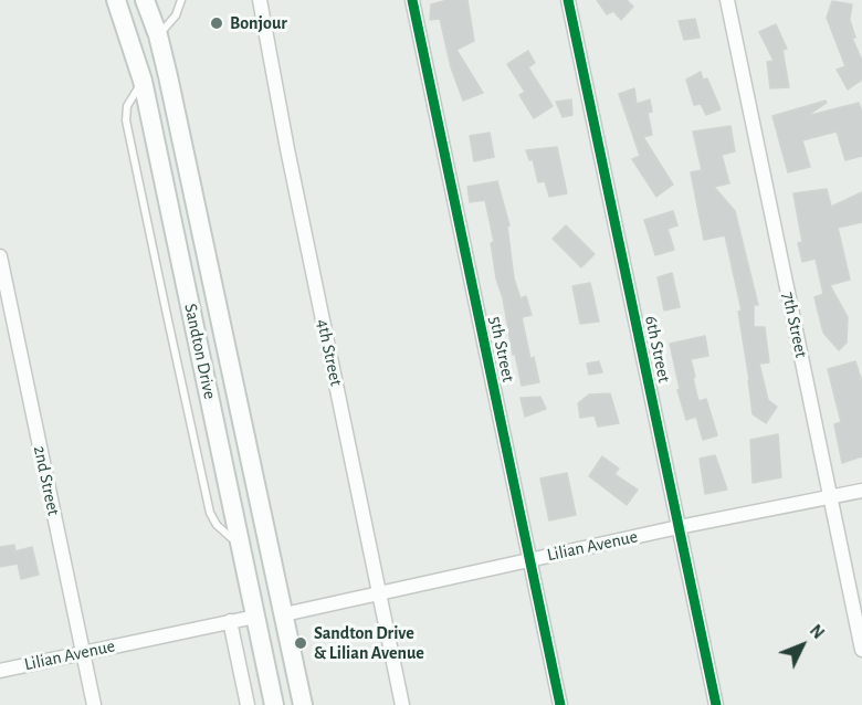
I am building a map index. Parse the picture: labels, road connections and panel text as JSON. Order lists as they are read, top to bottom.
{
  "streets": {
    "main road": ["Sandton Drive"],
    "street": [
      "7th Street",
      "5th Street",
      "6th Street",
      "4th Street",
      "2nd Street",
      "Lilian Avenue"
    ]
  },
  "crossings": [
    ["7th Street", "Lilian Avenue"],
    ["5th Street", "Lilian Avenue"],
    ["6th Street", "Lilian Avenue"],
    ["Sandton Drive", "Lilian Avenue"],
    ["4th Street", "Lilian Avenue"],
    ["2nd Street", "Lilian Avenue"]
  ],
  "places": ["Bonjour", "Sandton Drive & Lilian Avenue"],
  "north": "top right"
}
